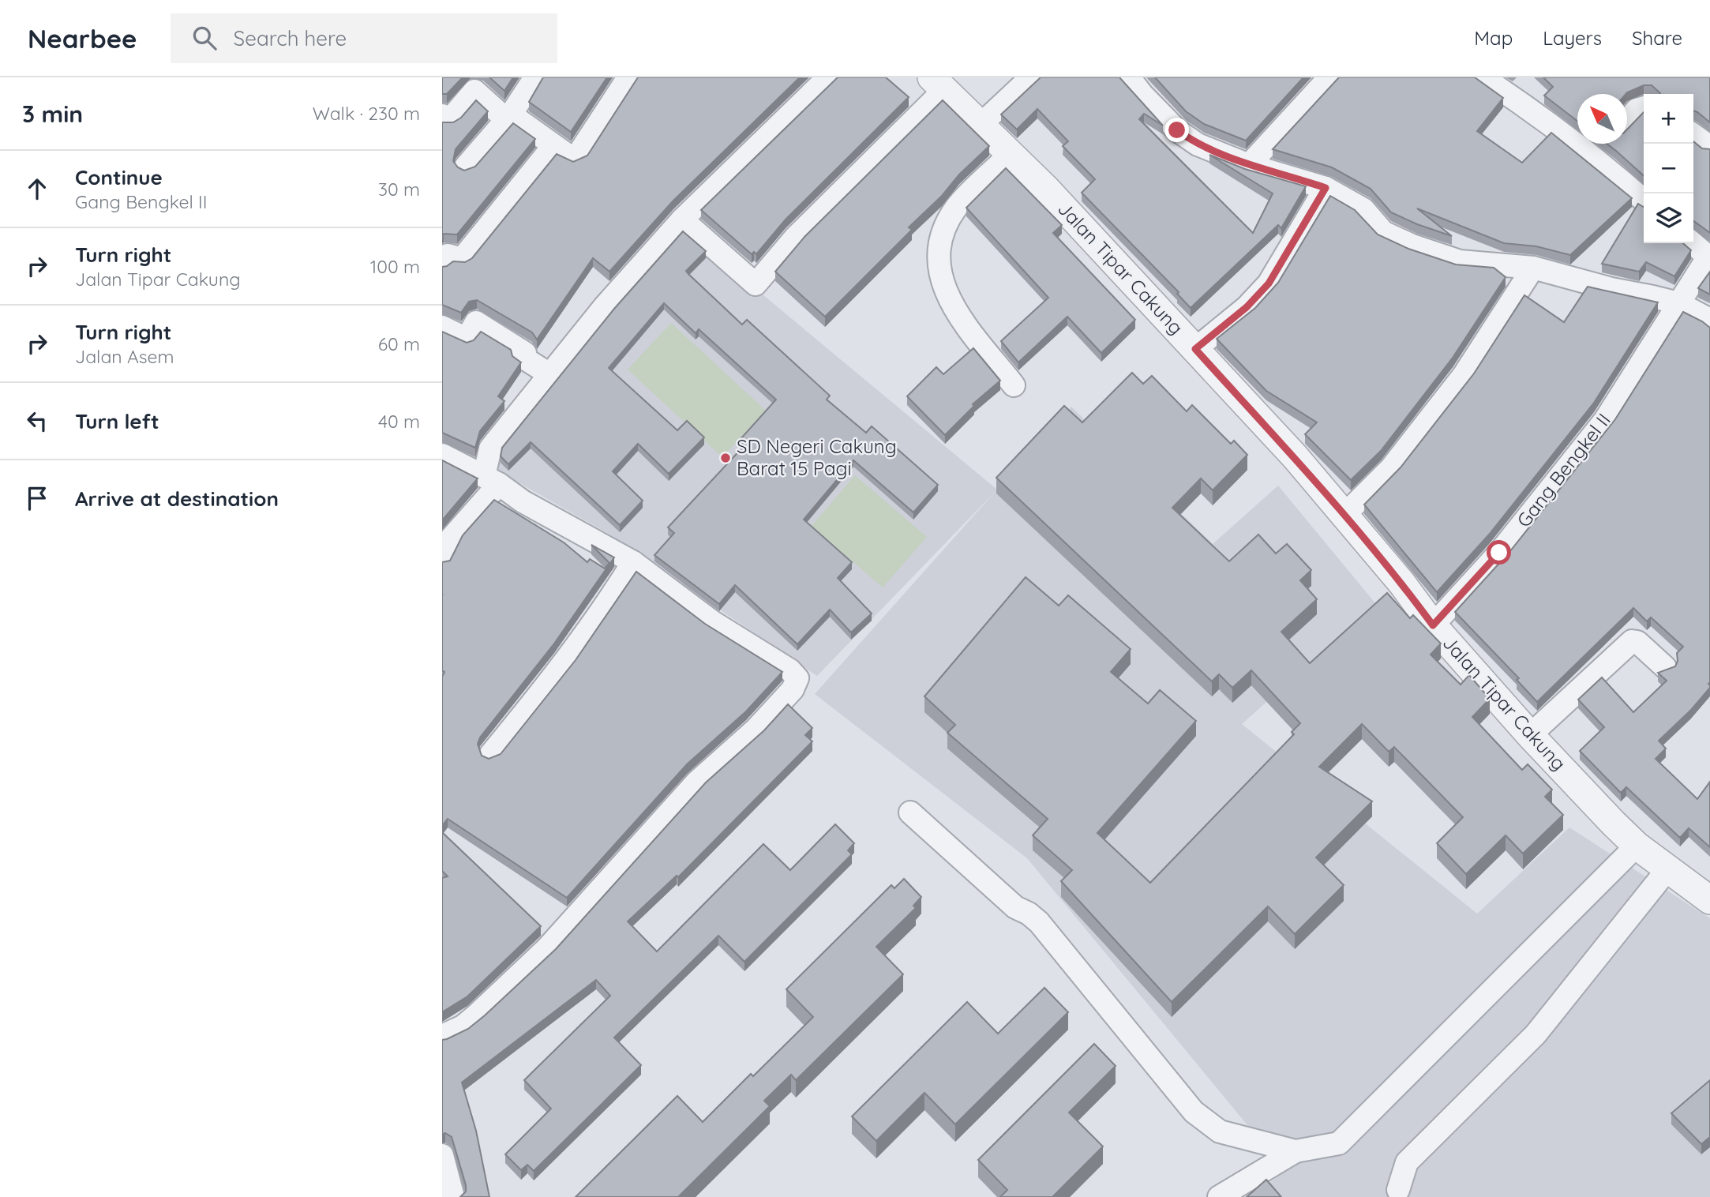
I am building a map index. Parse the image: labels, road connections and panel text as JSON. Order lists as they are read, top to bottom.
{
  "streets": {
    "street": ["Jalan Tipar Cakung", "Gang Bengkel II"]
  },
  "crossings": [
    ["Jalan Tipar Cakung", "Gang Bengkel II"]
  ],
  "places": ["SD Negeri Cakung Barat 15 Pagi"],
  "north": "top left",
  "page": {
    "header": "Nearbee",
    "search": "Search here",
    "nav": ["Map", "Layers", "Share"],
    "heading": ["3 min", "Walk · 230 m"],
    "map_buttons": ["+", "−"],
    "list": [
      ["Continue", "Gang Bengkel II", "30 m"],
      ["Turn right", "Jalan Tipar Cakung", "100 m"],
      ["Turn right", "Jalan Asem", "60 m"],
      ["Turn left", "40 m"],
      "Arrive at destination"
    ]
  }
}
